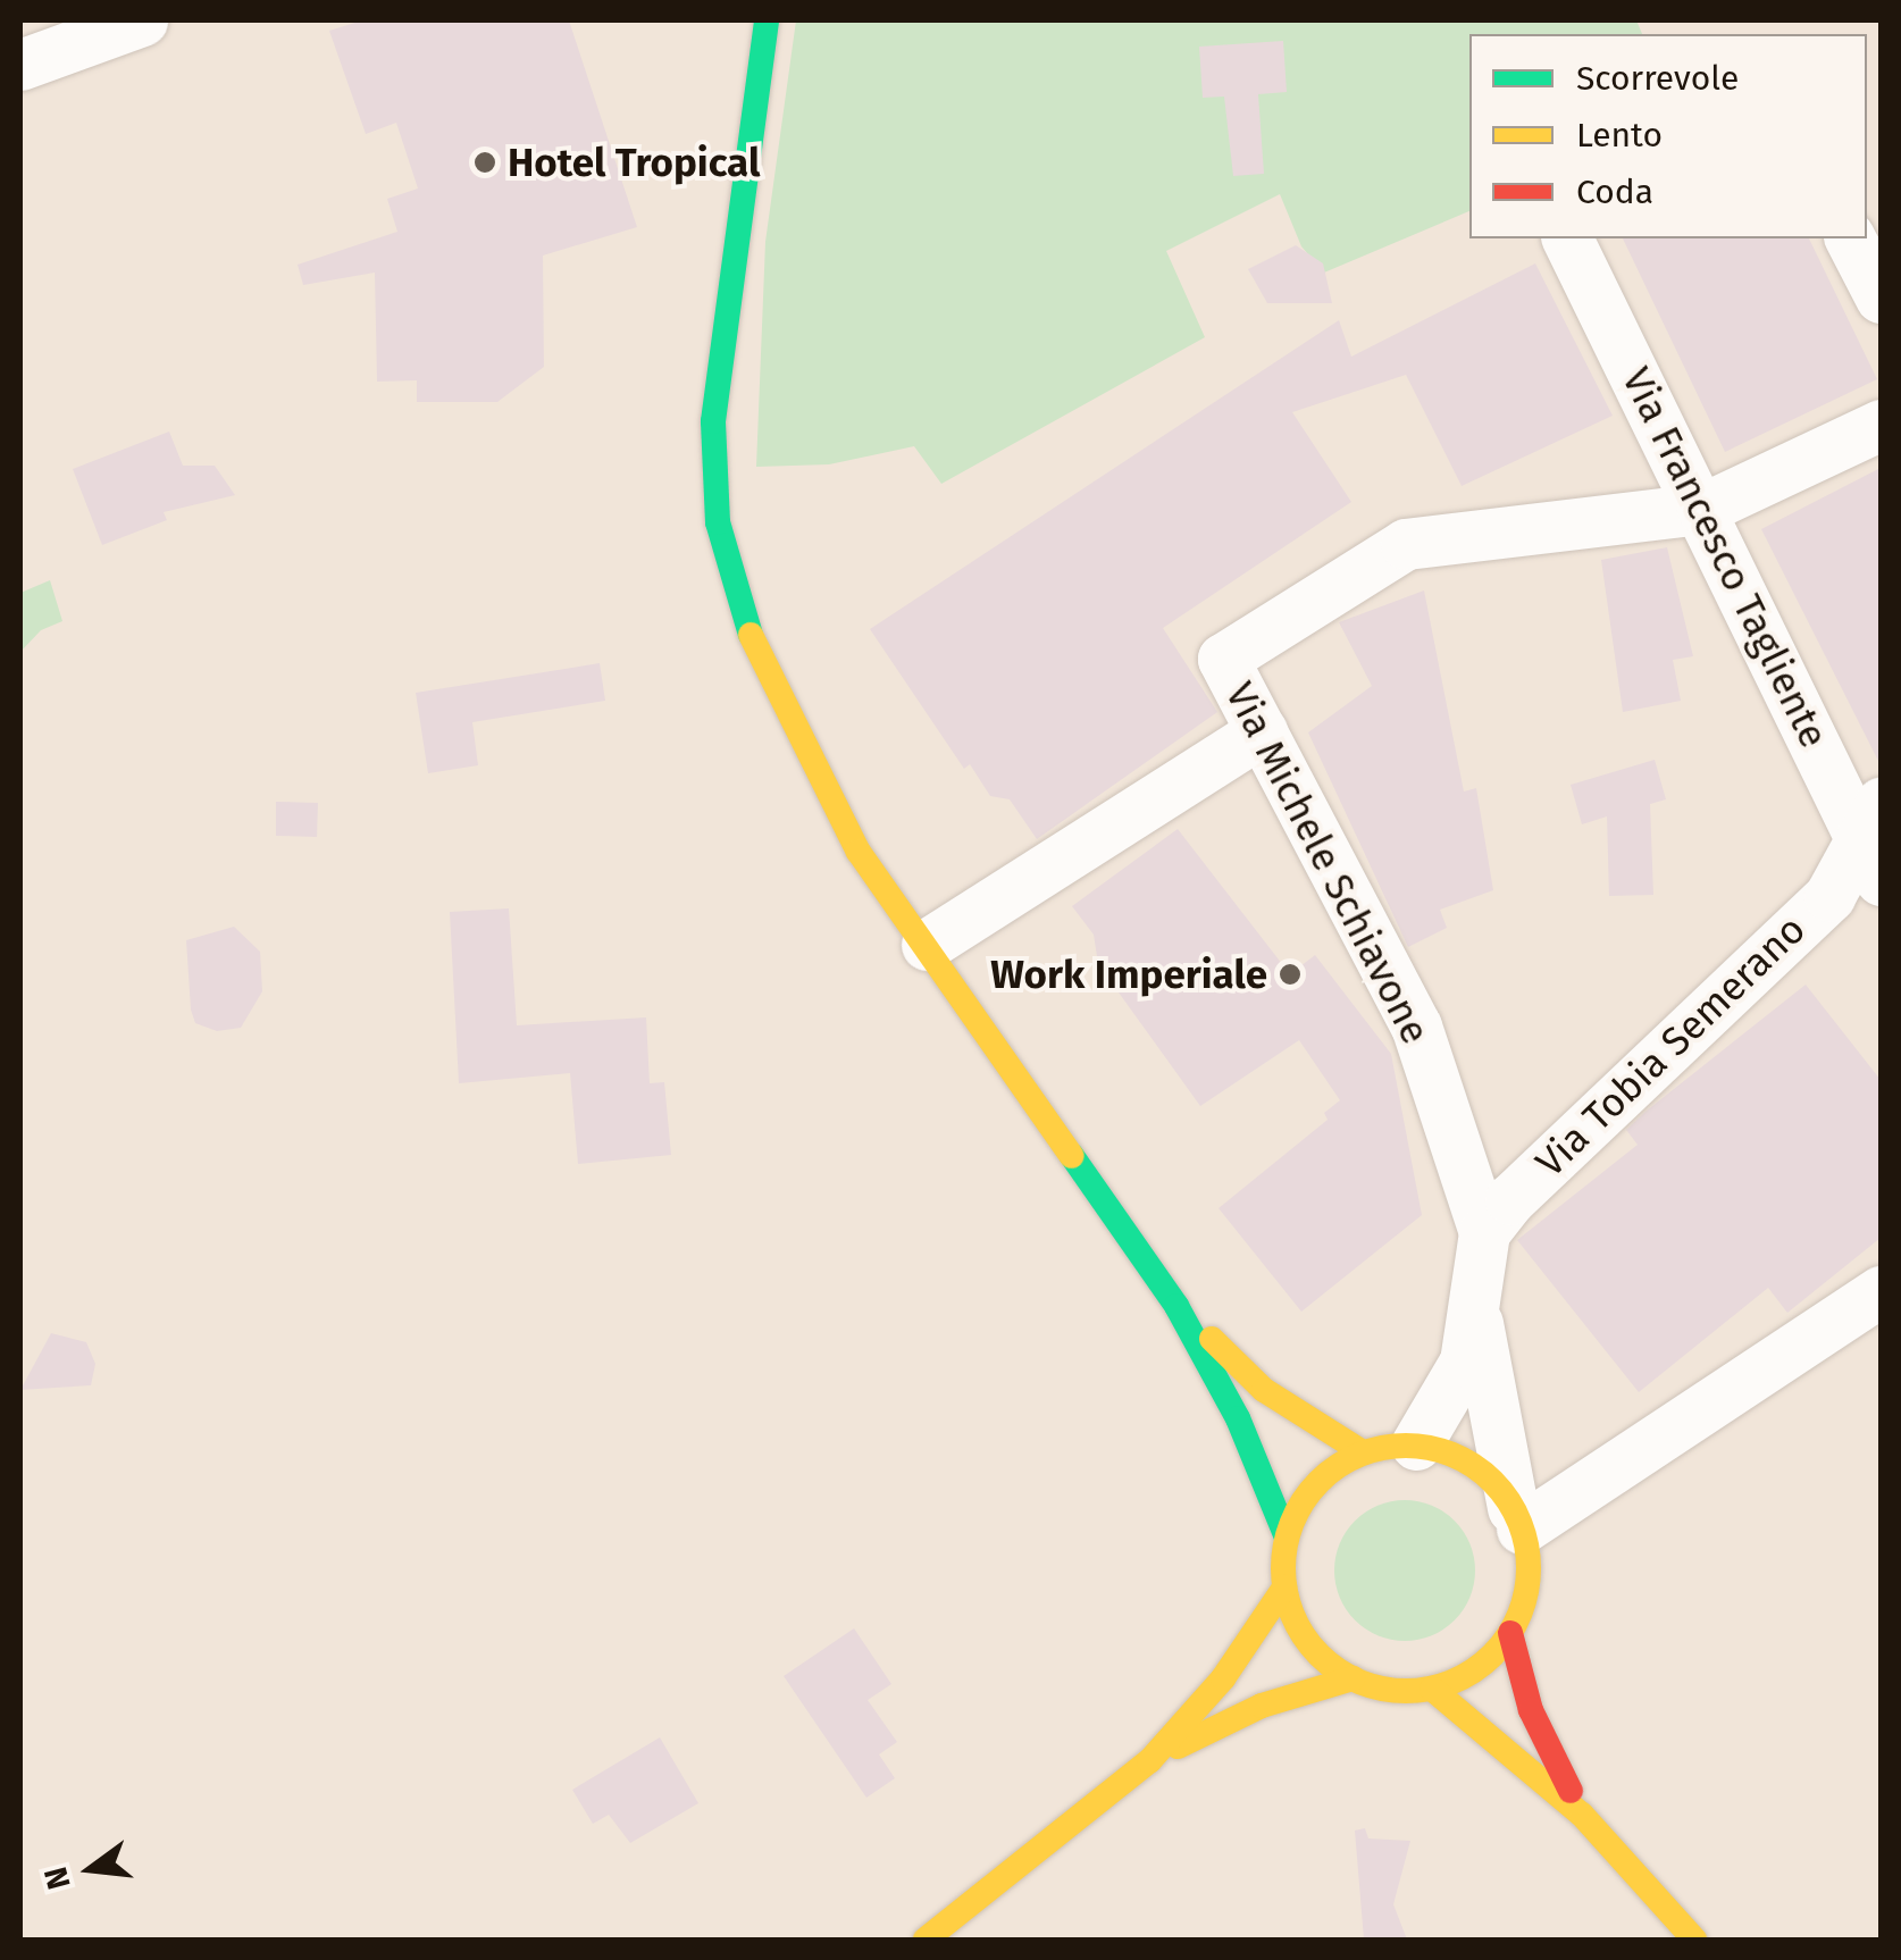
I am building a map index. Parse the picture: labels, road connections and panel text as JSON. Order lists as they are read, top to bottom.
{
  "streets": {
    "street": ["Via Francesco Tagliente", "Via Michele Schiavone", "Via Tobia Semerano"]
  },
  "crossings": [
    ["Via Francesco Tagliente", "Via Michele Schiavone"],
    ["Via Francesco Tagliente", "Via Tobia Semerano"],
    ["Via Michele Schiavone", "Via Tobia Semerano"]
  ],
  "places": ["Hotel Tropical", "Work Imperiale"],
  "legend": ["Scorrevole", "Lento", "Coda"],
  "north": "left"
}
